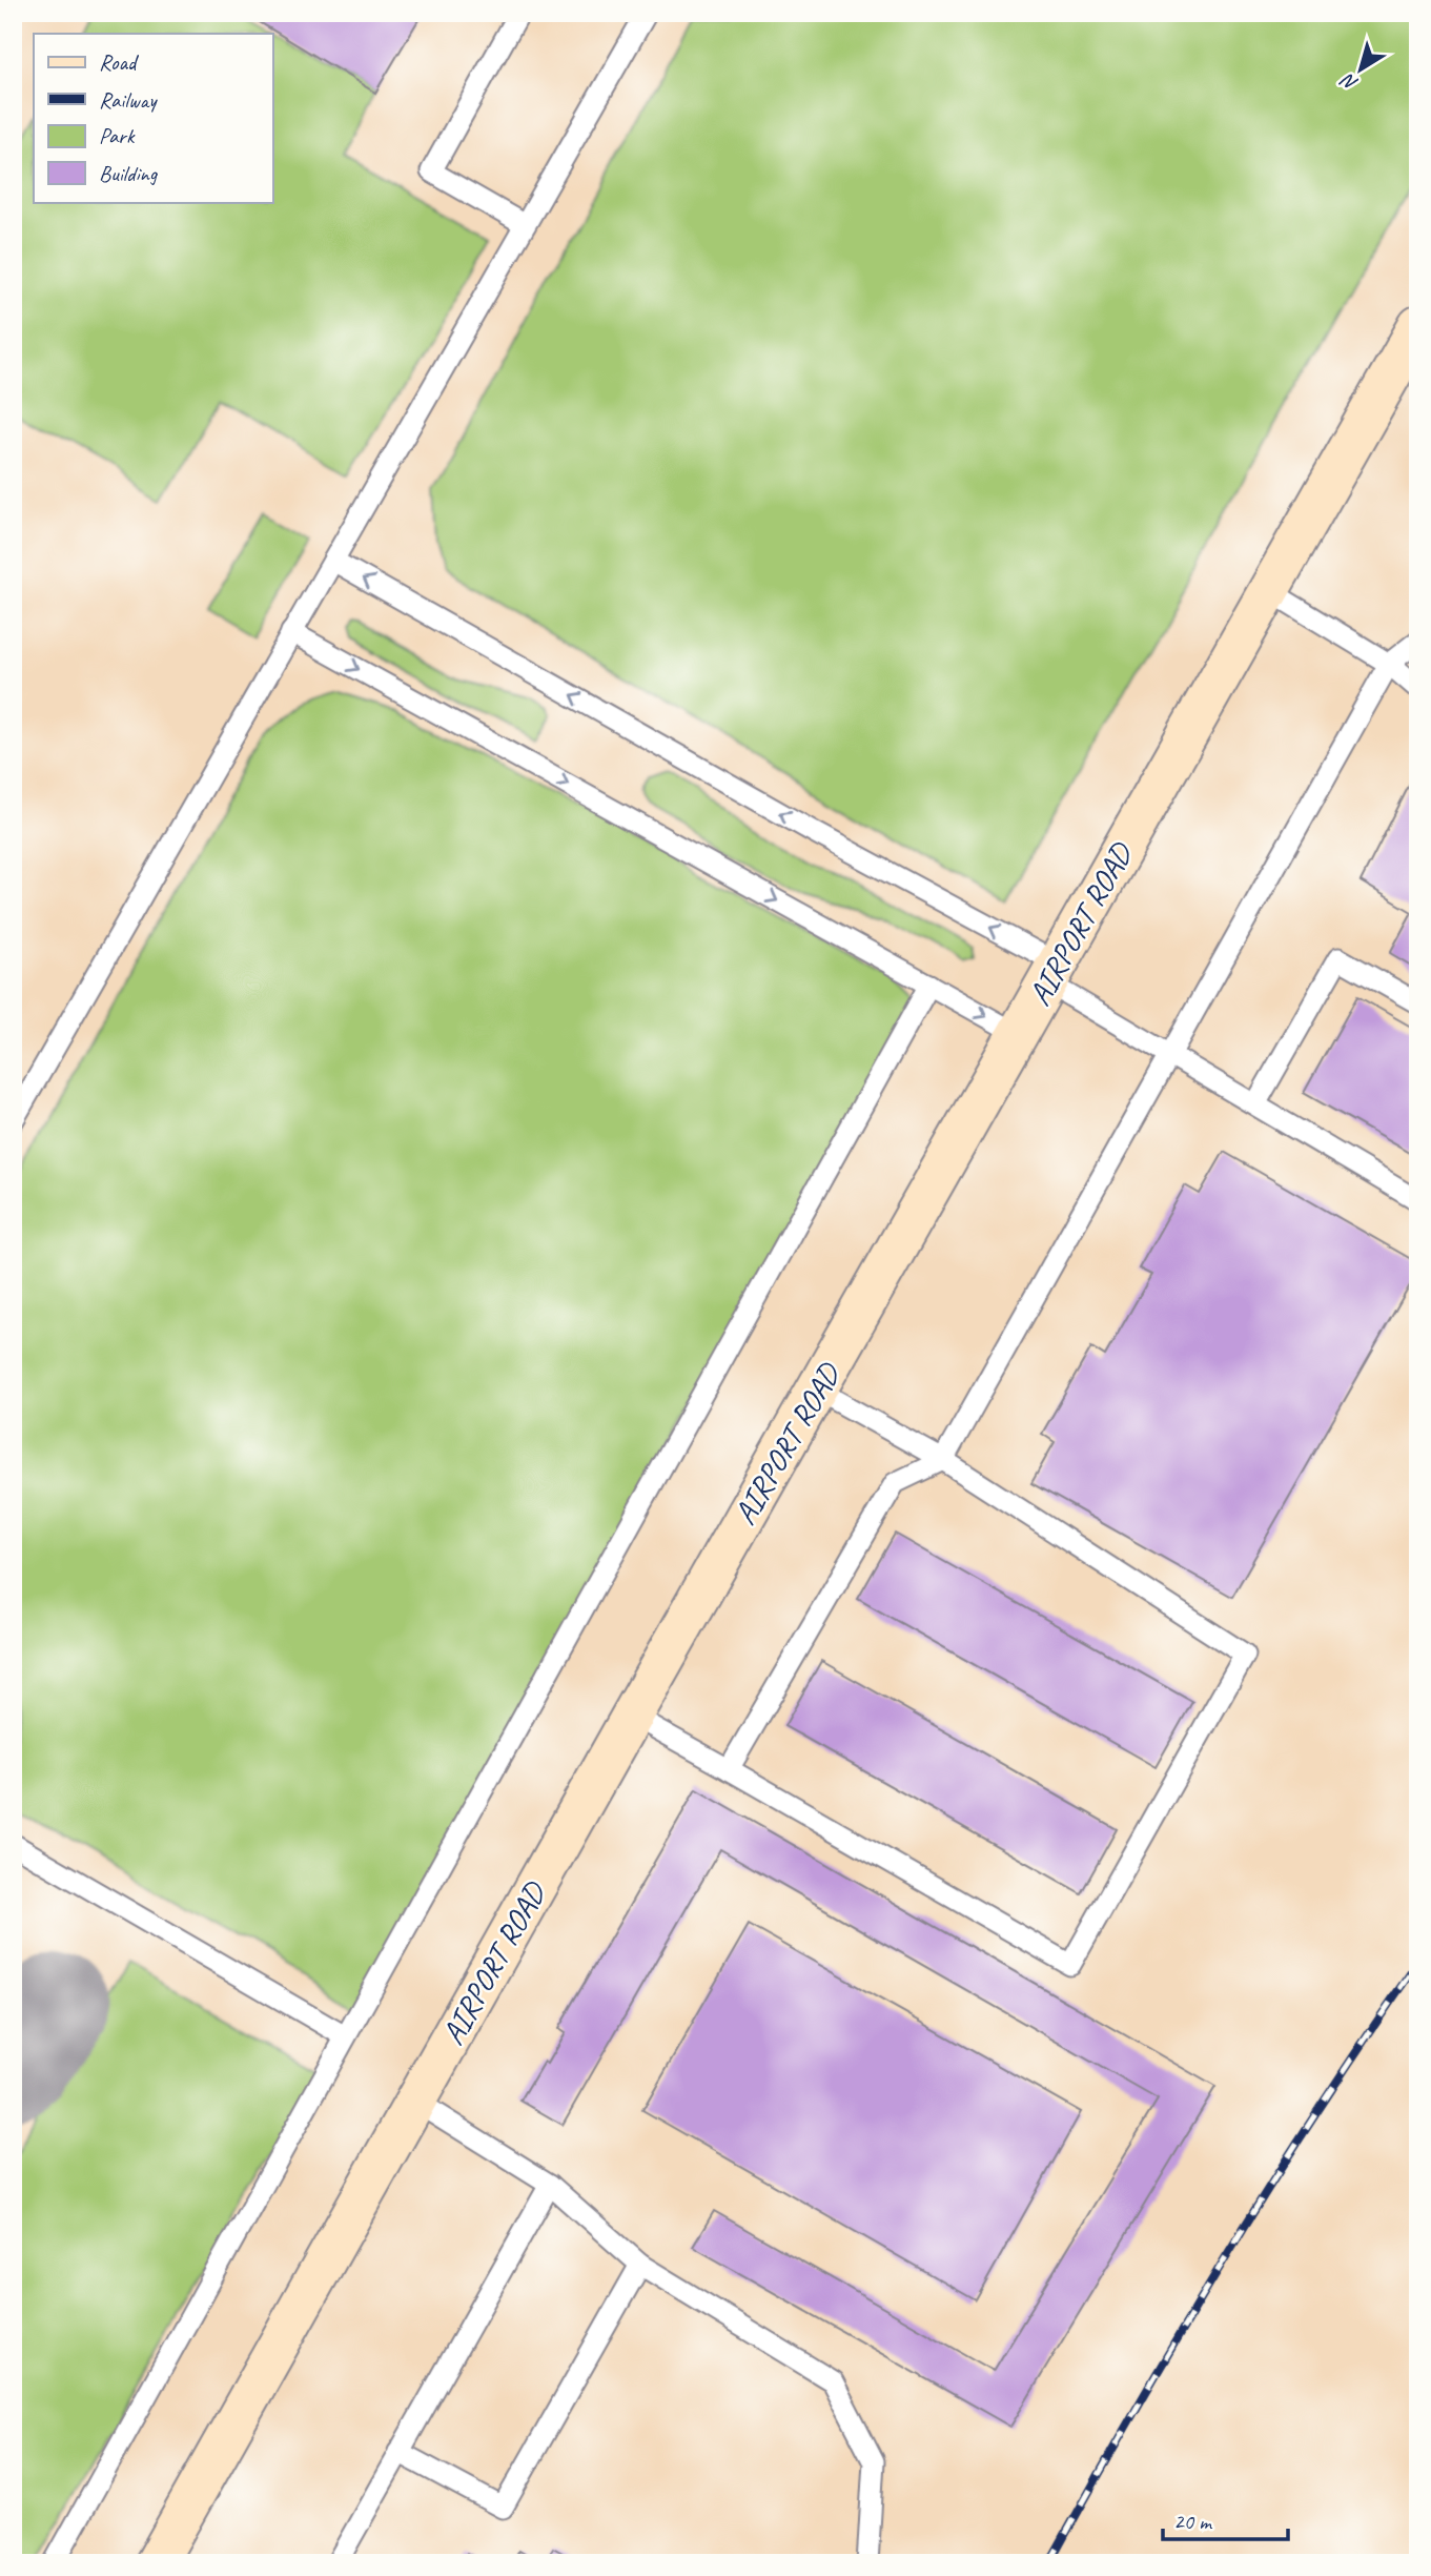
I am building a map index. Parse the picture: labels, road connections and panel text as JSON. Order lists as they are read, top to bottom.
{
  "streets": {
    "street": ["AIRPORT ROAD"]
  },
  "legend": [
    "Road",
    "Railway",
    "Park",
    "Building"
  ],
  "scale_bar": "20 m",
  "north": "bottom left"
}
